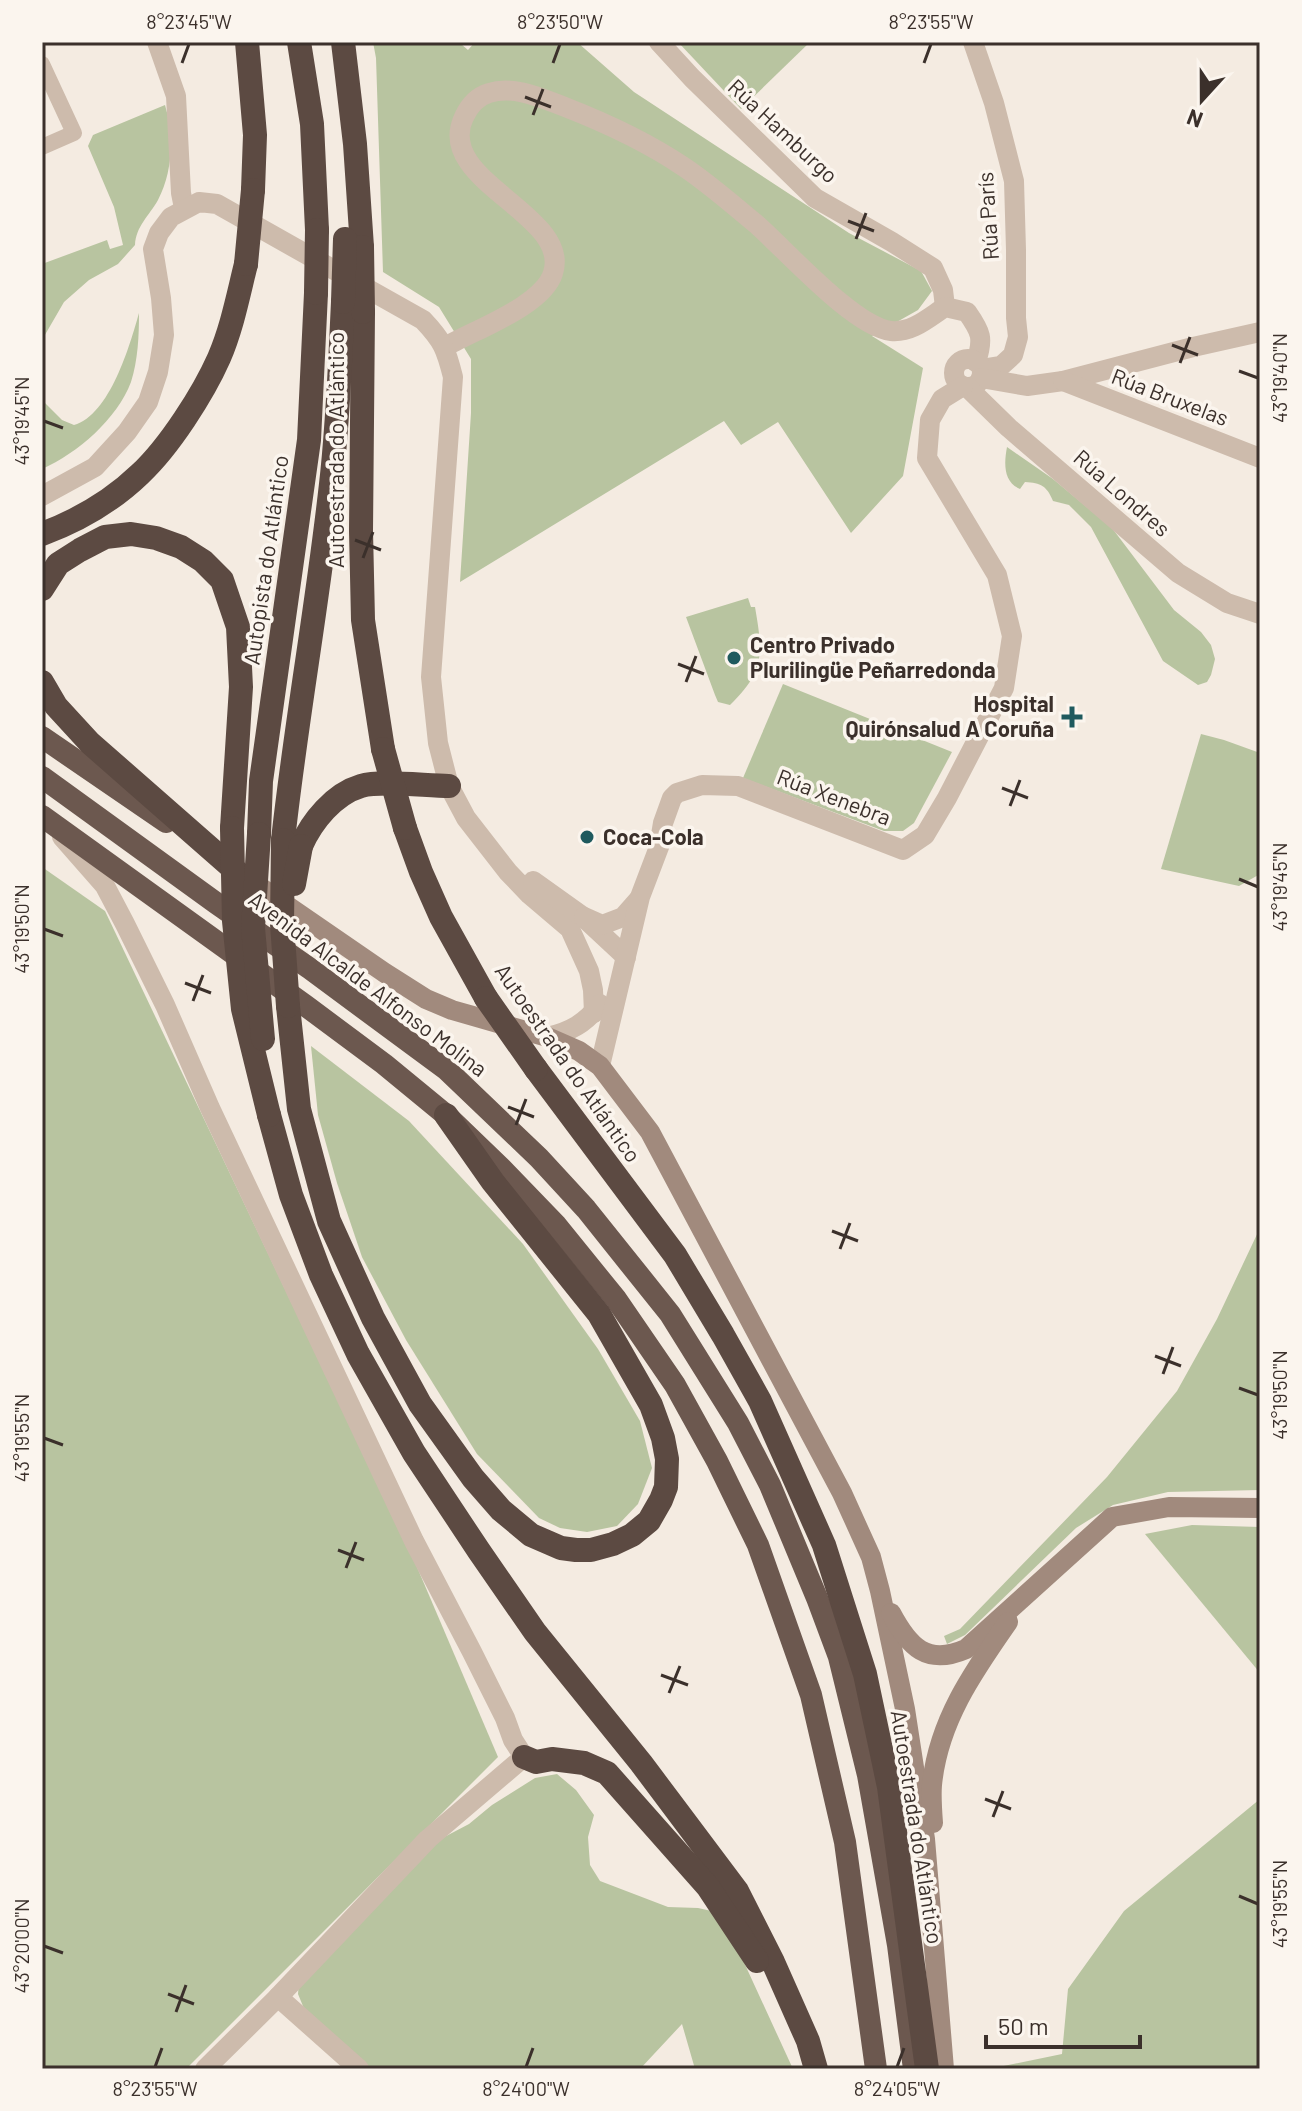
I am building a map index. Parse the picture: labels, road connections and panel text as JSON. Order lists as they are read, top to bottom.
{
  "streets": {
    "highway": ["Autoestrada do Atlántico", "Autopista do Atlántico", "Avenida Alcalde Alfonso Molina"],
    "street": [
      "Rúa Hamburgo",
      "Rúa París",
      "Rúa Bruxelas",
      "Rúa Londres",
      "Rúa Xenebra"
    ]
  },
  "crossings": [
    ["Rúa París", "Rúa Londres"],
    ["Rúa París", "Rúa Xenebra"],
    ["Rúa Londres", "Rúa Xenebra"],
    ["Rúa Xenebra", "Avenida Alcalde Alfonso Molina"]
  ],
  "places": {
    "other": ["Centro Privado Plurilingüe Peñarredonda", "Coca-Cola"],
    "health": ["Hospital Quirónsalud A Coruña"]
  },
  "scale_bar": "50 m",
  "north": "bottom",
  "coordinates": [
    "8°23'45\"W",
    "8°23'50\"W",
    "8°23'55\"W",
    "43°19'40\"N",
    "43°19'45\"N",
    "43°19'50\"N",
    "43°19'55\"N",
    "43°20'00\"N",
    "8°24'00\"W",
    "8°24'05\"W"
  ]
}
